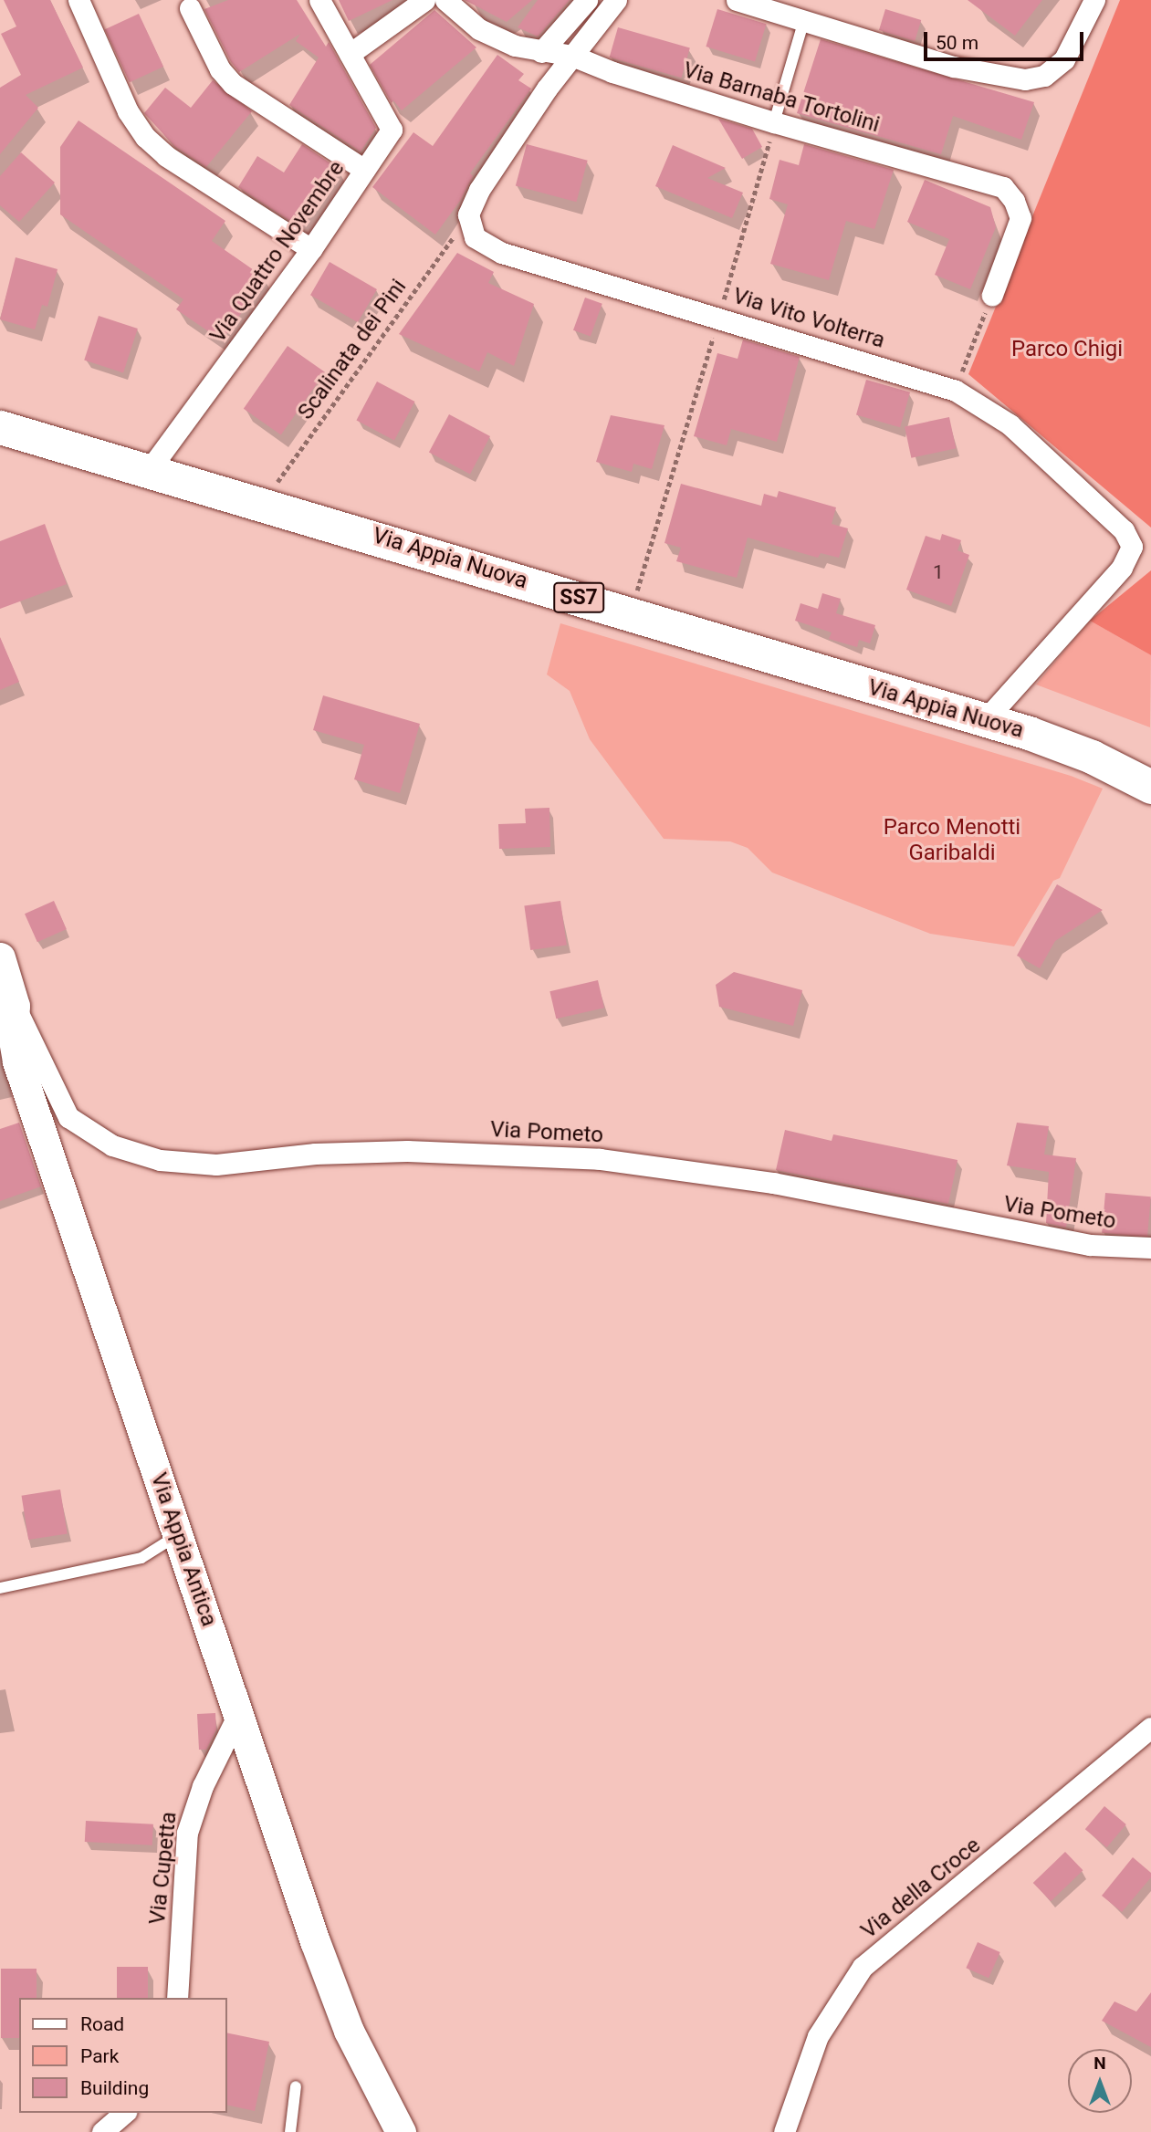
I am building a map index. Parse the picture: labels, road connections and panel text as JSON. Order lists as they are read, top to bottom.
{
  "streets": {
    "main road": ["Via Appia Nuova", "SS7"],
    "street": [
      "Via Barnaba Tortolini",
      "Via Quattro Novembre",
      "Via Vito Volterra",
      "Via Pometo",
      "Via Appia Antica",
      "Via Cupetta",
      "Via della Croce"
    ],
    "path": ["Scalinata dei Pini"]
  },
  "crossings": [
    ["Via Quattro Novembre", "Via Appia Nuova"],
    ["Via Vito Volterra", "Scalinata dei Pini"],
    ["Via Vito Volterra", "Via Appia Nuova"],
    ["Scalinata dei Pini", "Via Appia Nuova"],
    ["Via Pometo", "Via Appia Antica"],
    ["Via Appia Antica", "Via Cupetta"]
  ],
  "parks": ["Parco Chigi", "Parco Menotti Garibaldi"],
  "house_numbers": ["1"],
  "legend": ["Road", "Park", "Building"],
  "scale_bar": "50 m",
  "north": "top"
}
